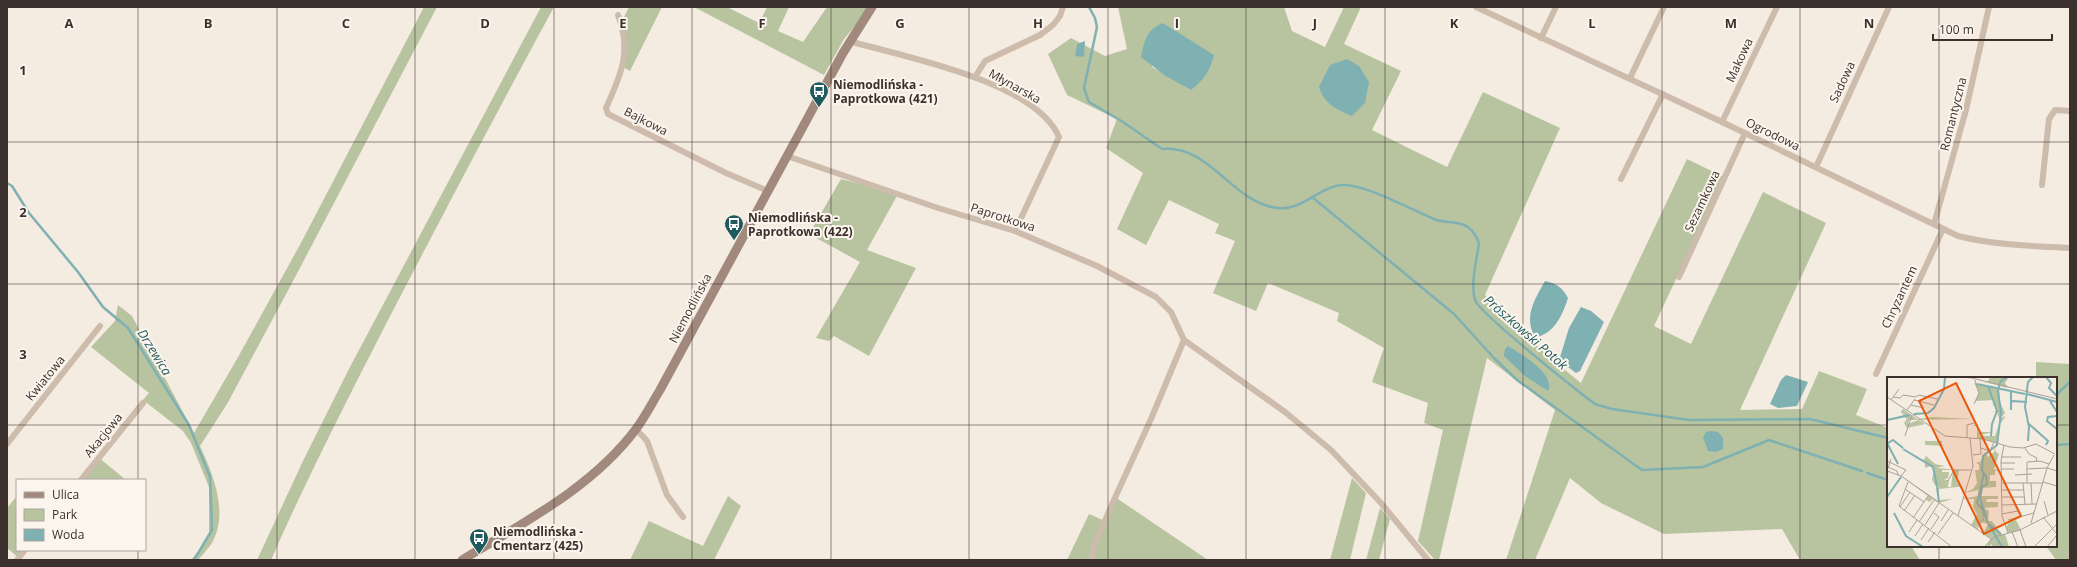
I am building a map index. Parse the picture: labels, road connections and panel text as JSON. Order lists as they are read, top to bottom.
{
  "streets": {
    "main road": ["Niemodlińska"],
    "street": [
      "Makowa",
      "Sadowa",
      "Młynarska",
      "Romantyczna",
      "Bajkowa",
      "Ogrodowa",
      "Sezamkowa",
      "Paprotkowa",
      "Chryzantem",
      "Kwiatowa",
      "Akacjowa"
    ]
  },
  "crossings": [
    ["Makowa", "Ogrodowa"],
    ["Sadowa", "Ogrodowa"],
    ["Młynarska", "Paprotkowa"],
    ["Młynarska", "Niemodlińska"],
    ["Romantyczna", "Ogrodowa"],
    ["Bajkowa", "Niemodlińska"],
    ["Ogrodowa", "Sezamkowa"],
    ["Ogrodowa", "Chryzantem"],
    ["Paprotkowa", "Niemodlińska"]
  ],
  "water": ["Prószkowski Potok", "Drzewica"],
  "places": {
    "bus stop": ["Niemodlińska - Paprotkowa (421)", "Niemodlińska - Paprotkowa (422)", "Niemodlińska - Cmentarz (425)"]
  },
  "legend": ["Ulica", "Park", "Woda"],
  "scale_bar": "100 m",
  "grid": {
    "columns": [
      "A",
      "B",
      "C",
      "D",
      "E",
      "F",
      "G",
      "H",
      "I",
      "J",
      "K",
      "L",
      "M",
      "N"
    ],
    "rows": ["1", "2", "3"]
  }
}
